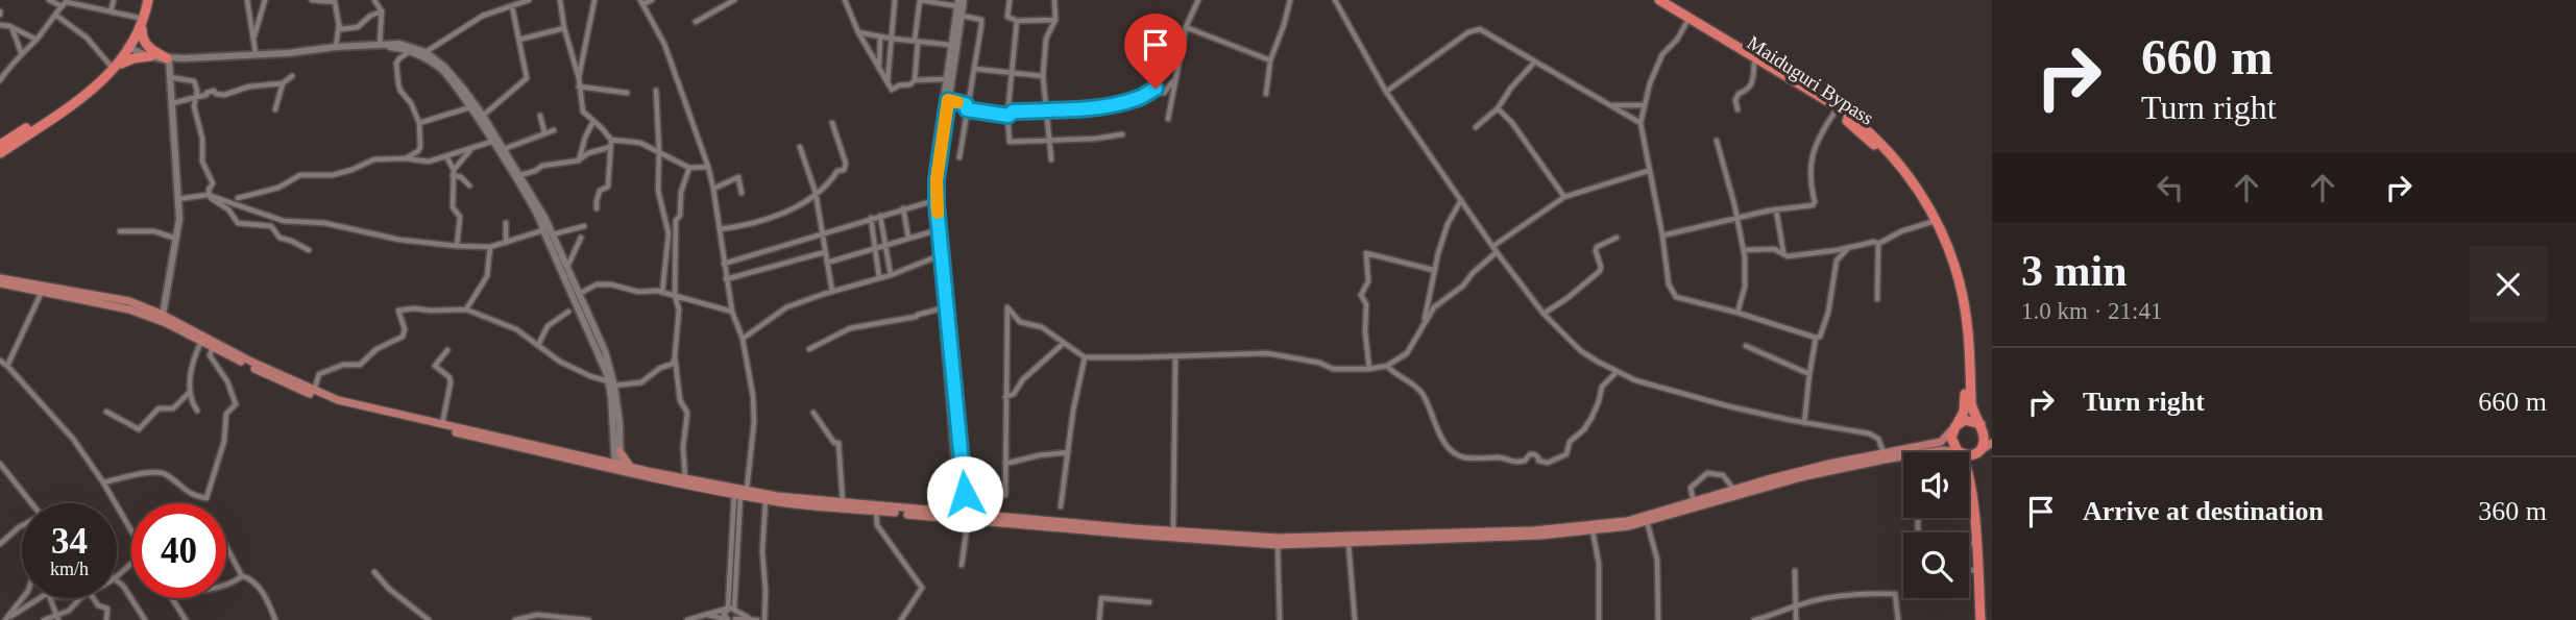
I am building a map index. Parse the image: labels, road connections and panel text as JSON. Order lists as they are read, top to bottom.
{
  "streets": {
    "highway": ["Maiduguri Bypass"]
  },
  "page": {
    "turn": ["660 m", "Turn right"],
    "heading": ["3 min", "1.0 km · 21:41"],
    "list": [
      {
        "name": "Turn right",
        "value": "660 m"
      },
      {
        "name": "Arrive at destination",
        "value": "360 m"
      }
    ],
    "speed": "34 km/h",
    "limit": "40"
  }
}
